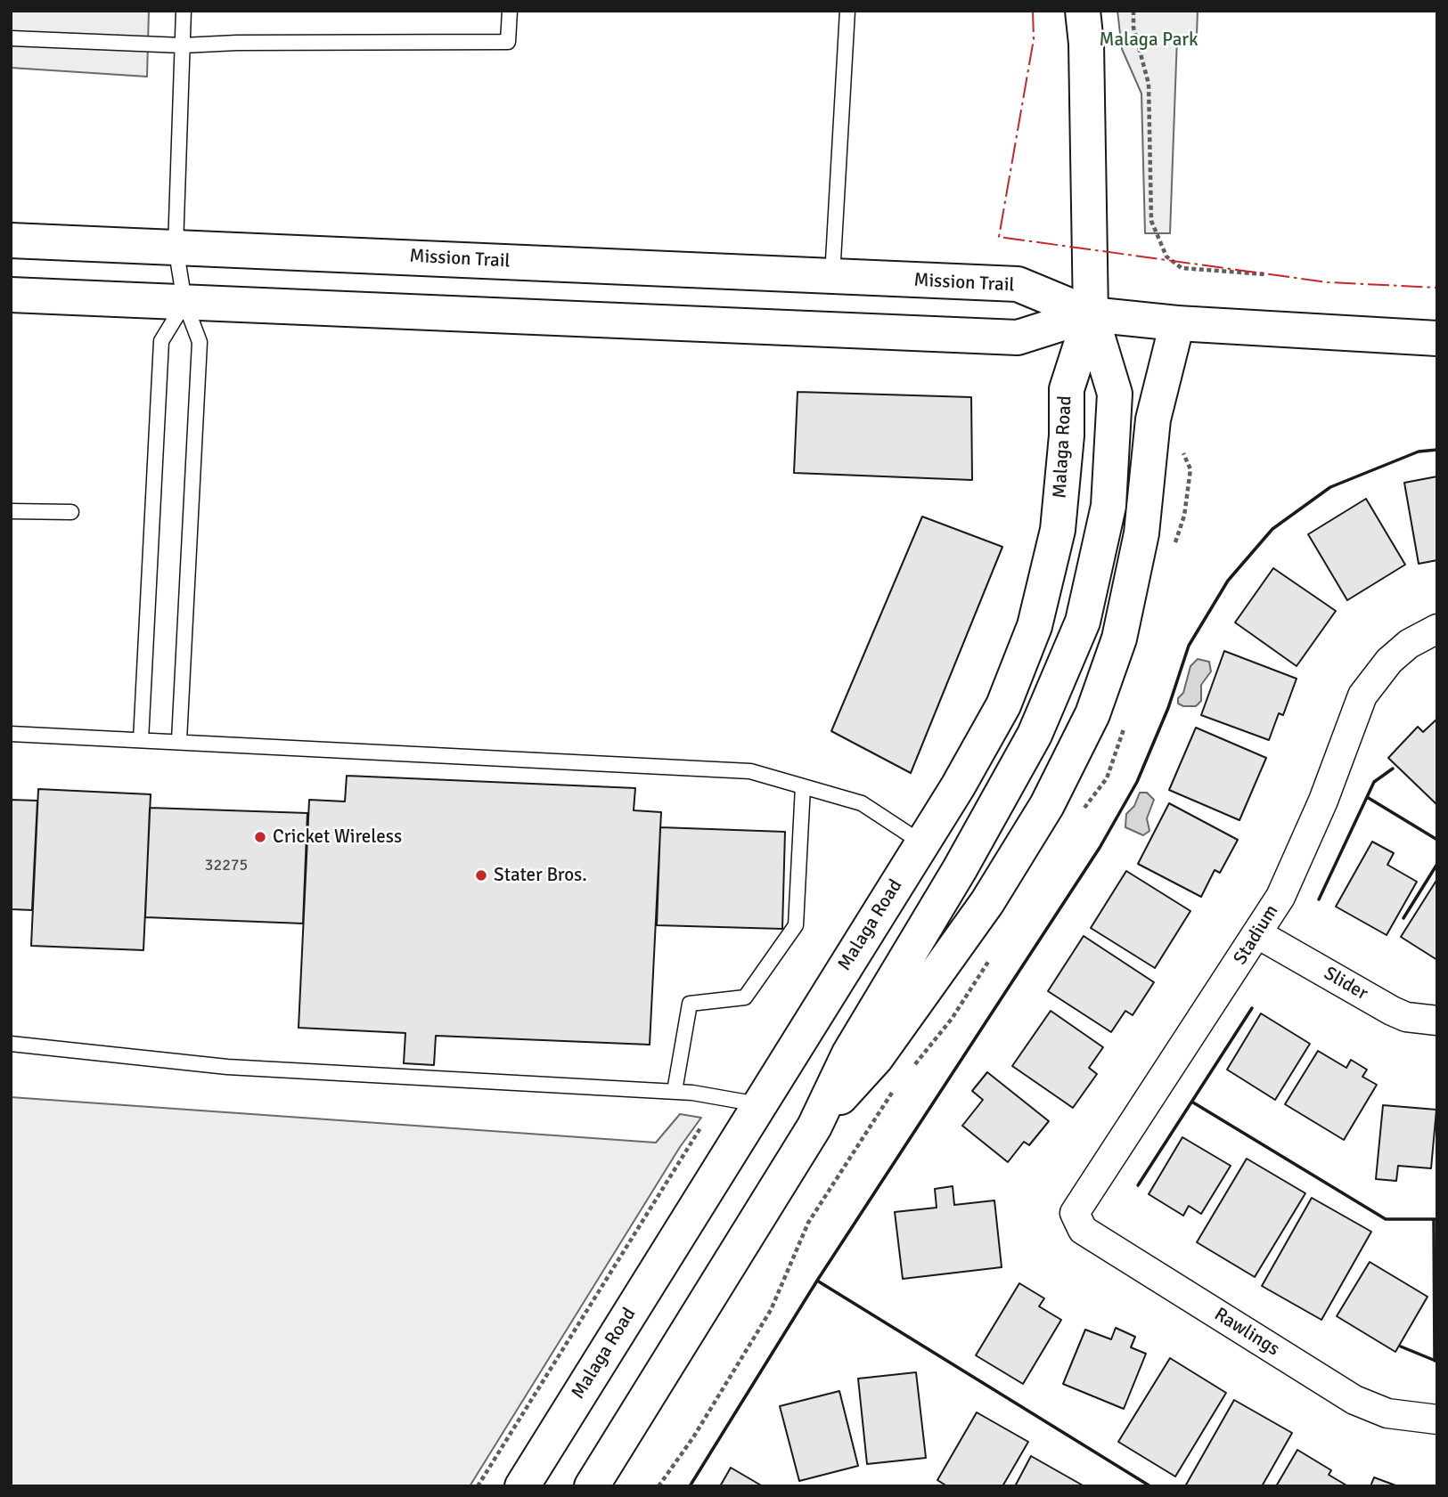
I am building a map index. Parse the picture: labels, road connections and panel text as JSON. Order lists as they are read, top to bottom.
{
  "streets": {
    "street": [
      "Mission Trail",
      "Malaga Road",
      "Stadium",
      "Slider",
      "Rawlings"
    ]
  },
  "crossings": [
    ["Mission Trail", "Malaga Road"],
    ["Stadium", "Slider"],
    ["Stadium", "Rawlings"]
  ],
  "parks": ["Malaga Park"],
  "places": ["Cricket Wireless", "Stater Bros."],
  "house_numbers": ["32275"]
}
